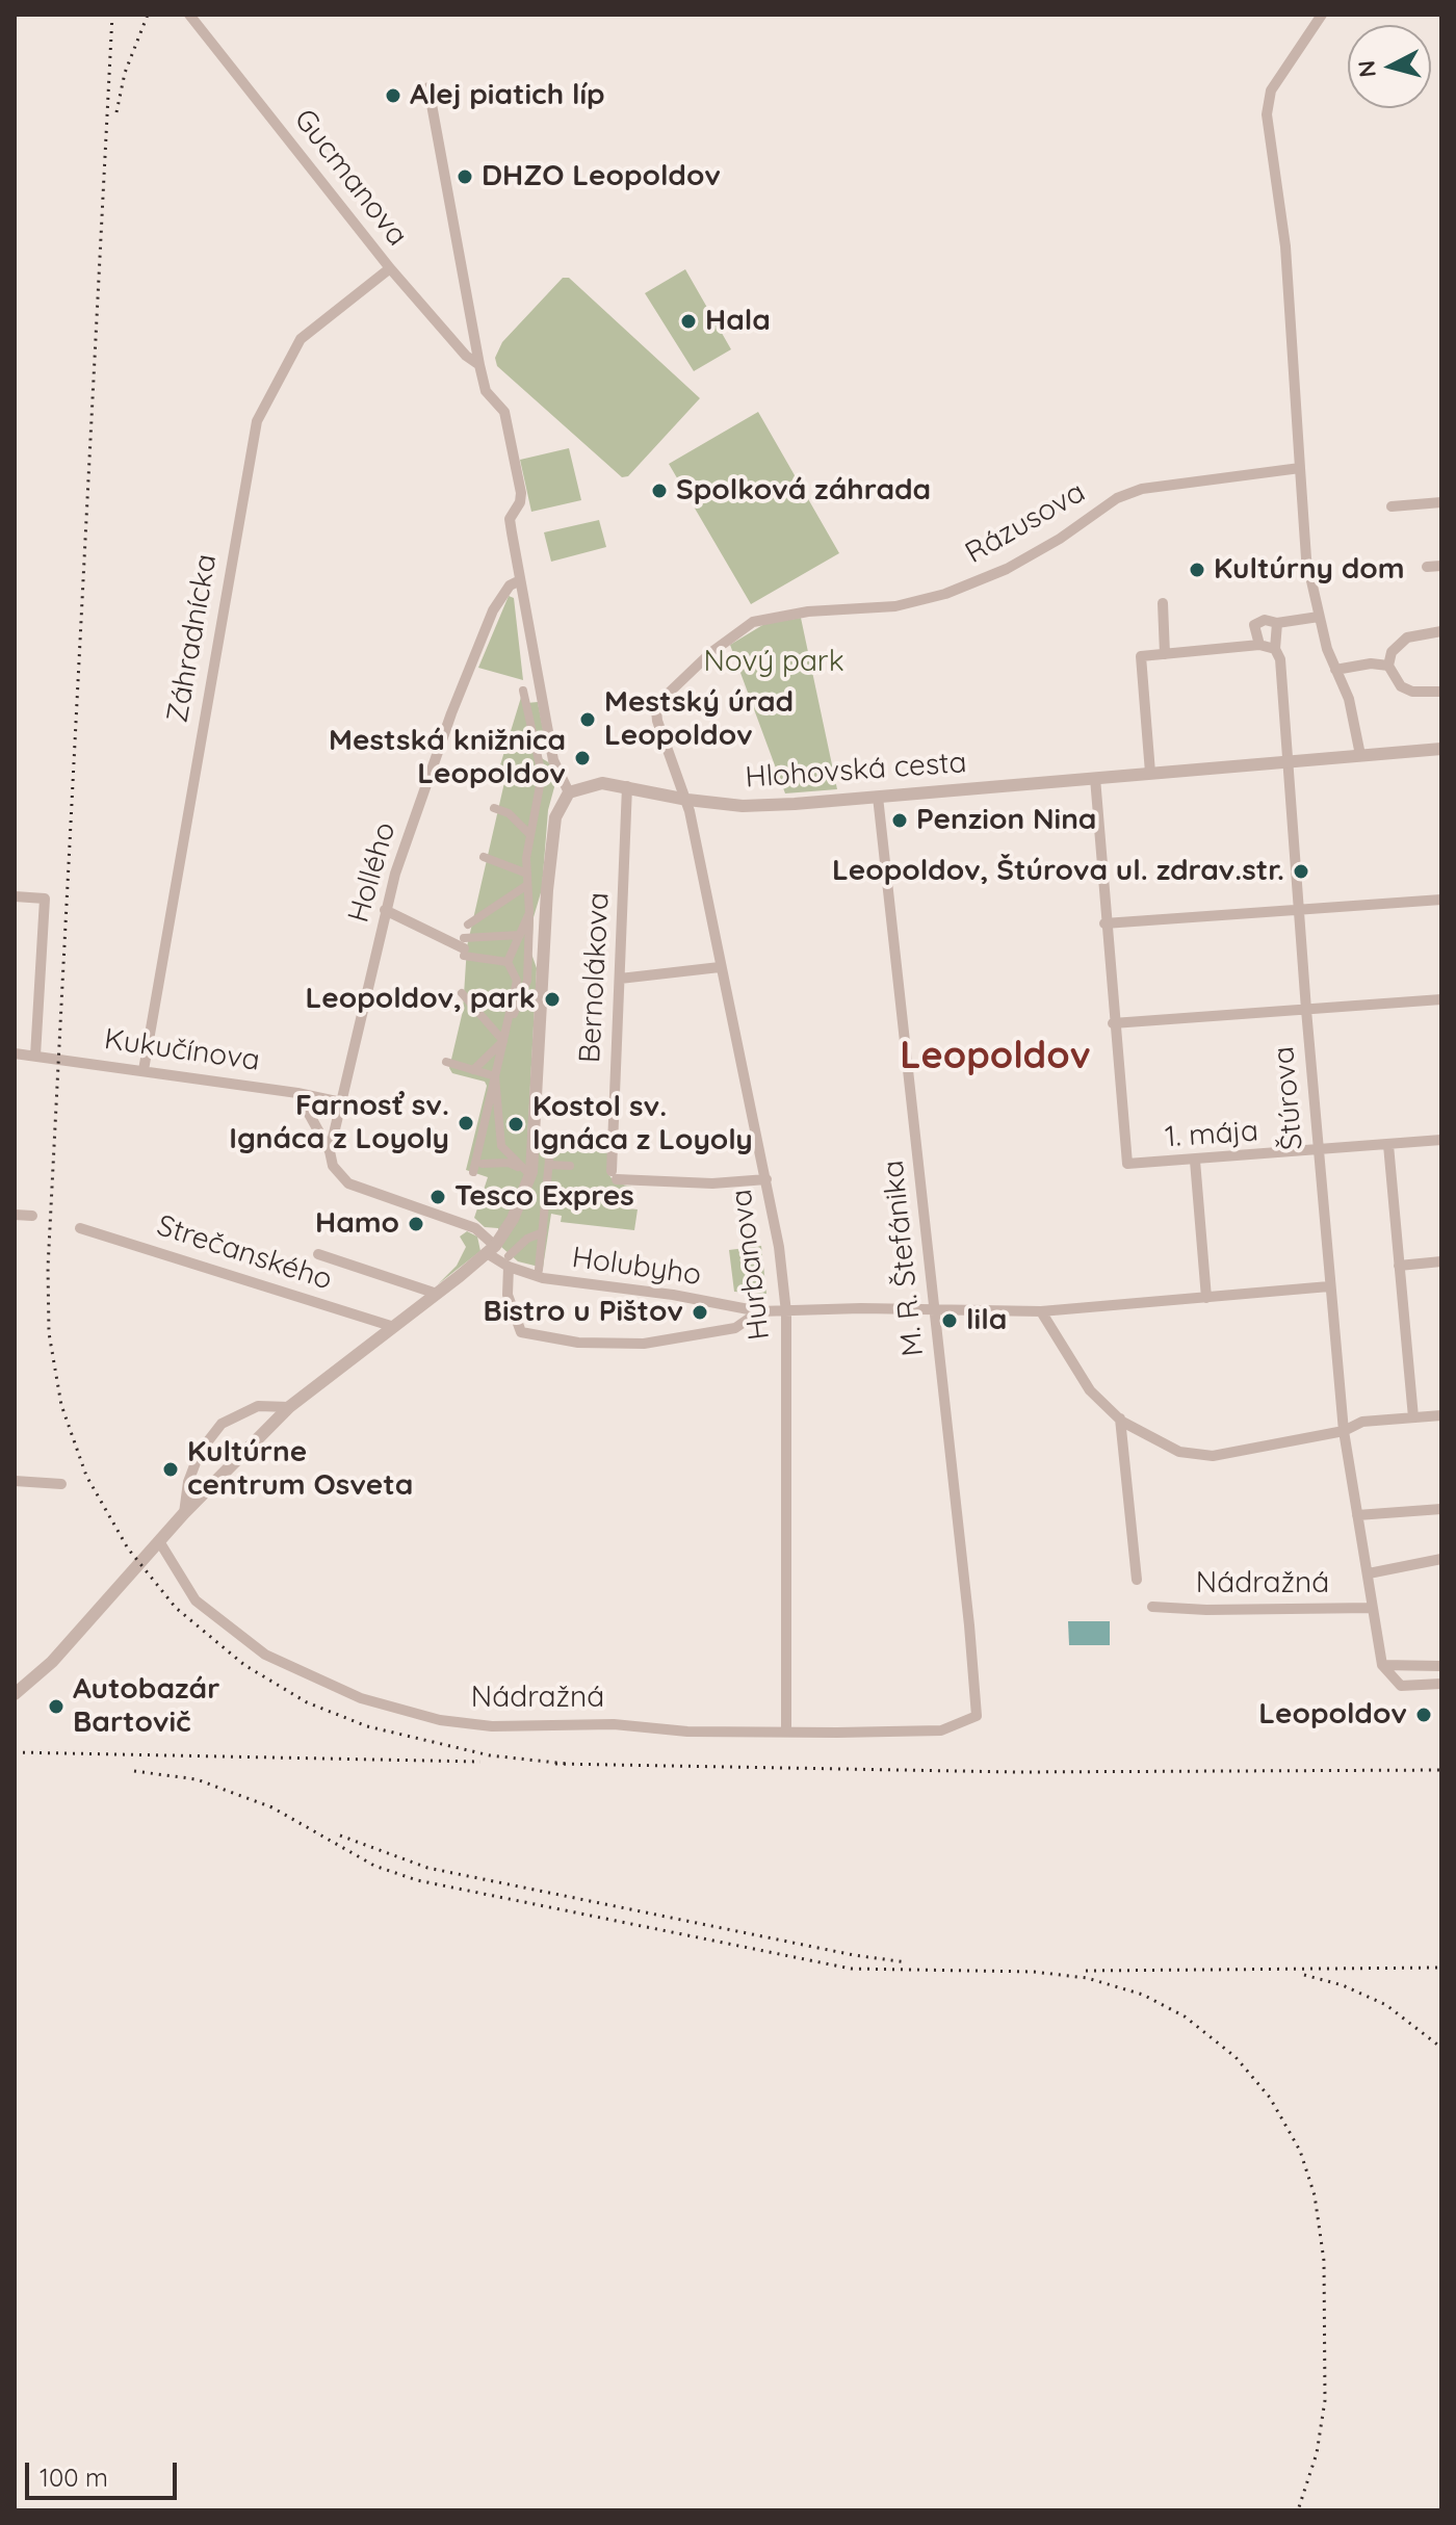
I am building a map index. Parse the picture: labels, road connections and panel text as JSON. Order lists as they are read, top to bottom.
{
  "streets": {
    "street": [
      "Gucmanova",
      "Rázusova",
      "Záhradnícka",
      "Hlohovská cesta",
      "Hollého",
      "Bernolákova",
      "Kukučínova",
      "Štúrova",
      "1. mája",
      "Strečanského",
      "M. R. Štefánika",
      "Hurbanova",
      "Holubyho",
      "Nádražná"
    ]
  },
  "crossings": [
    ["Gucmanova", "Záhradnícka"],
    ["Gucmanova", "Hollého"],
    ["Rázusova", "Hlohovská cesta"],
    ["Rázusova", "Hurbanova"],
    ["Záhradnícka", "Kukučínova"],
    ["Hlohovská cesta", "Bernolákova"],
    ["Hlohovská cesta", "Štúrova"],
    ["Hlohovská cesta", "1. mája"],
    ["Hlohovská cesta", "M. R. Štefánika"],
    ["Hlohovská cesta", "Hurbanova"],
    ["Hollého", "Kukučínova"],
    ["Hollého", "Holubyho"],
    ["Bernolákova", "Hurbanova"],
    ["Štúrova", "1. mája"],
    ["Štúrova", "Holubyho"],
    ["Štúrova", "Nádražná"],
    ["M. R. Štefánika", "Holubyho"],
    ["M. R. Štefánika", "Nádražná"],
    ["Hurbanova", "Holubyho"],
    ["Hurbanova", "Nádražná"]
  ],
  "districts": ["Leopoldov"],
  "parks": ["Nový park"],
  "places": [
    "Alej piatich líp",
    "DHZO Leopoldov",
    "Hala",
    "Spolková záhrada",
    "Kultúrny dom",
    "Mestský úrad Leopoldov",
    "Mestská knižnica Leopoldov",
    "Penzion Nina",
    "Leopoldov, Štúrova ul. zdrav.str.",
    "Leopoldov, park",
    "Farnosť sv. Ignáca z Loyoly",
    "Kostol sv. Ignáca z Loyoly",
    "Tesco Expres",
    "Hamo",
    "Bistro u Pištov",
    "lila",
    "Kultúrne centrum Osveta",
    "Autobazár Bartovič",
    "Leopoldov"
  ],
  "scale_bar": "100 m",
  "north": "left"
}
